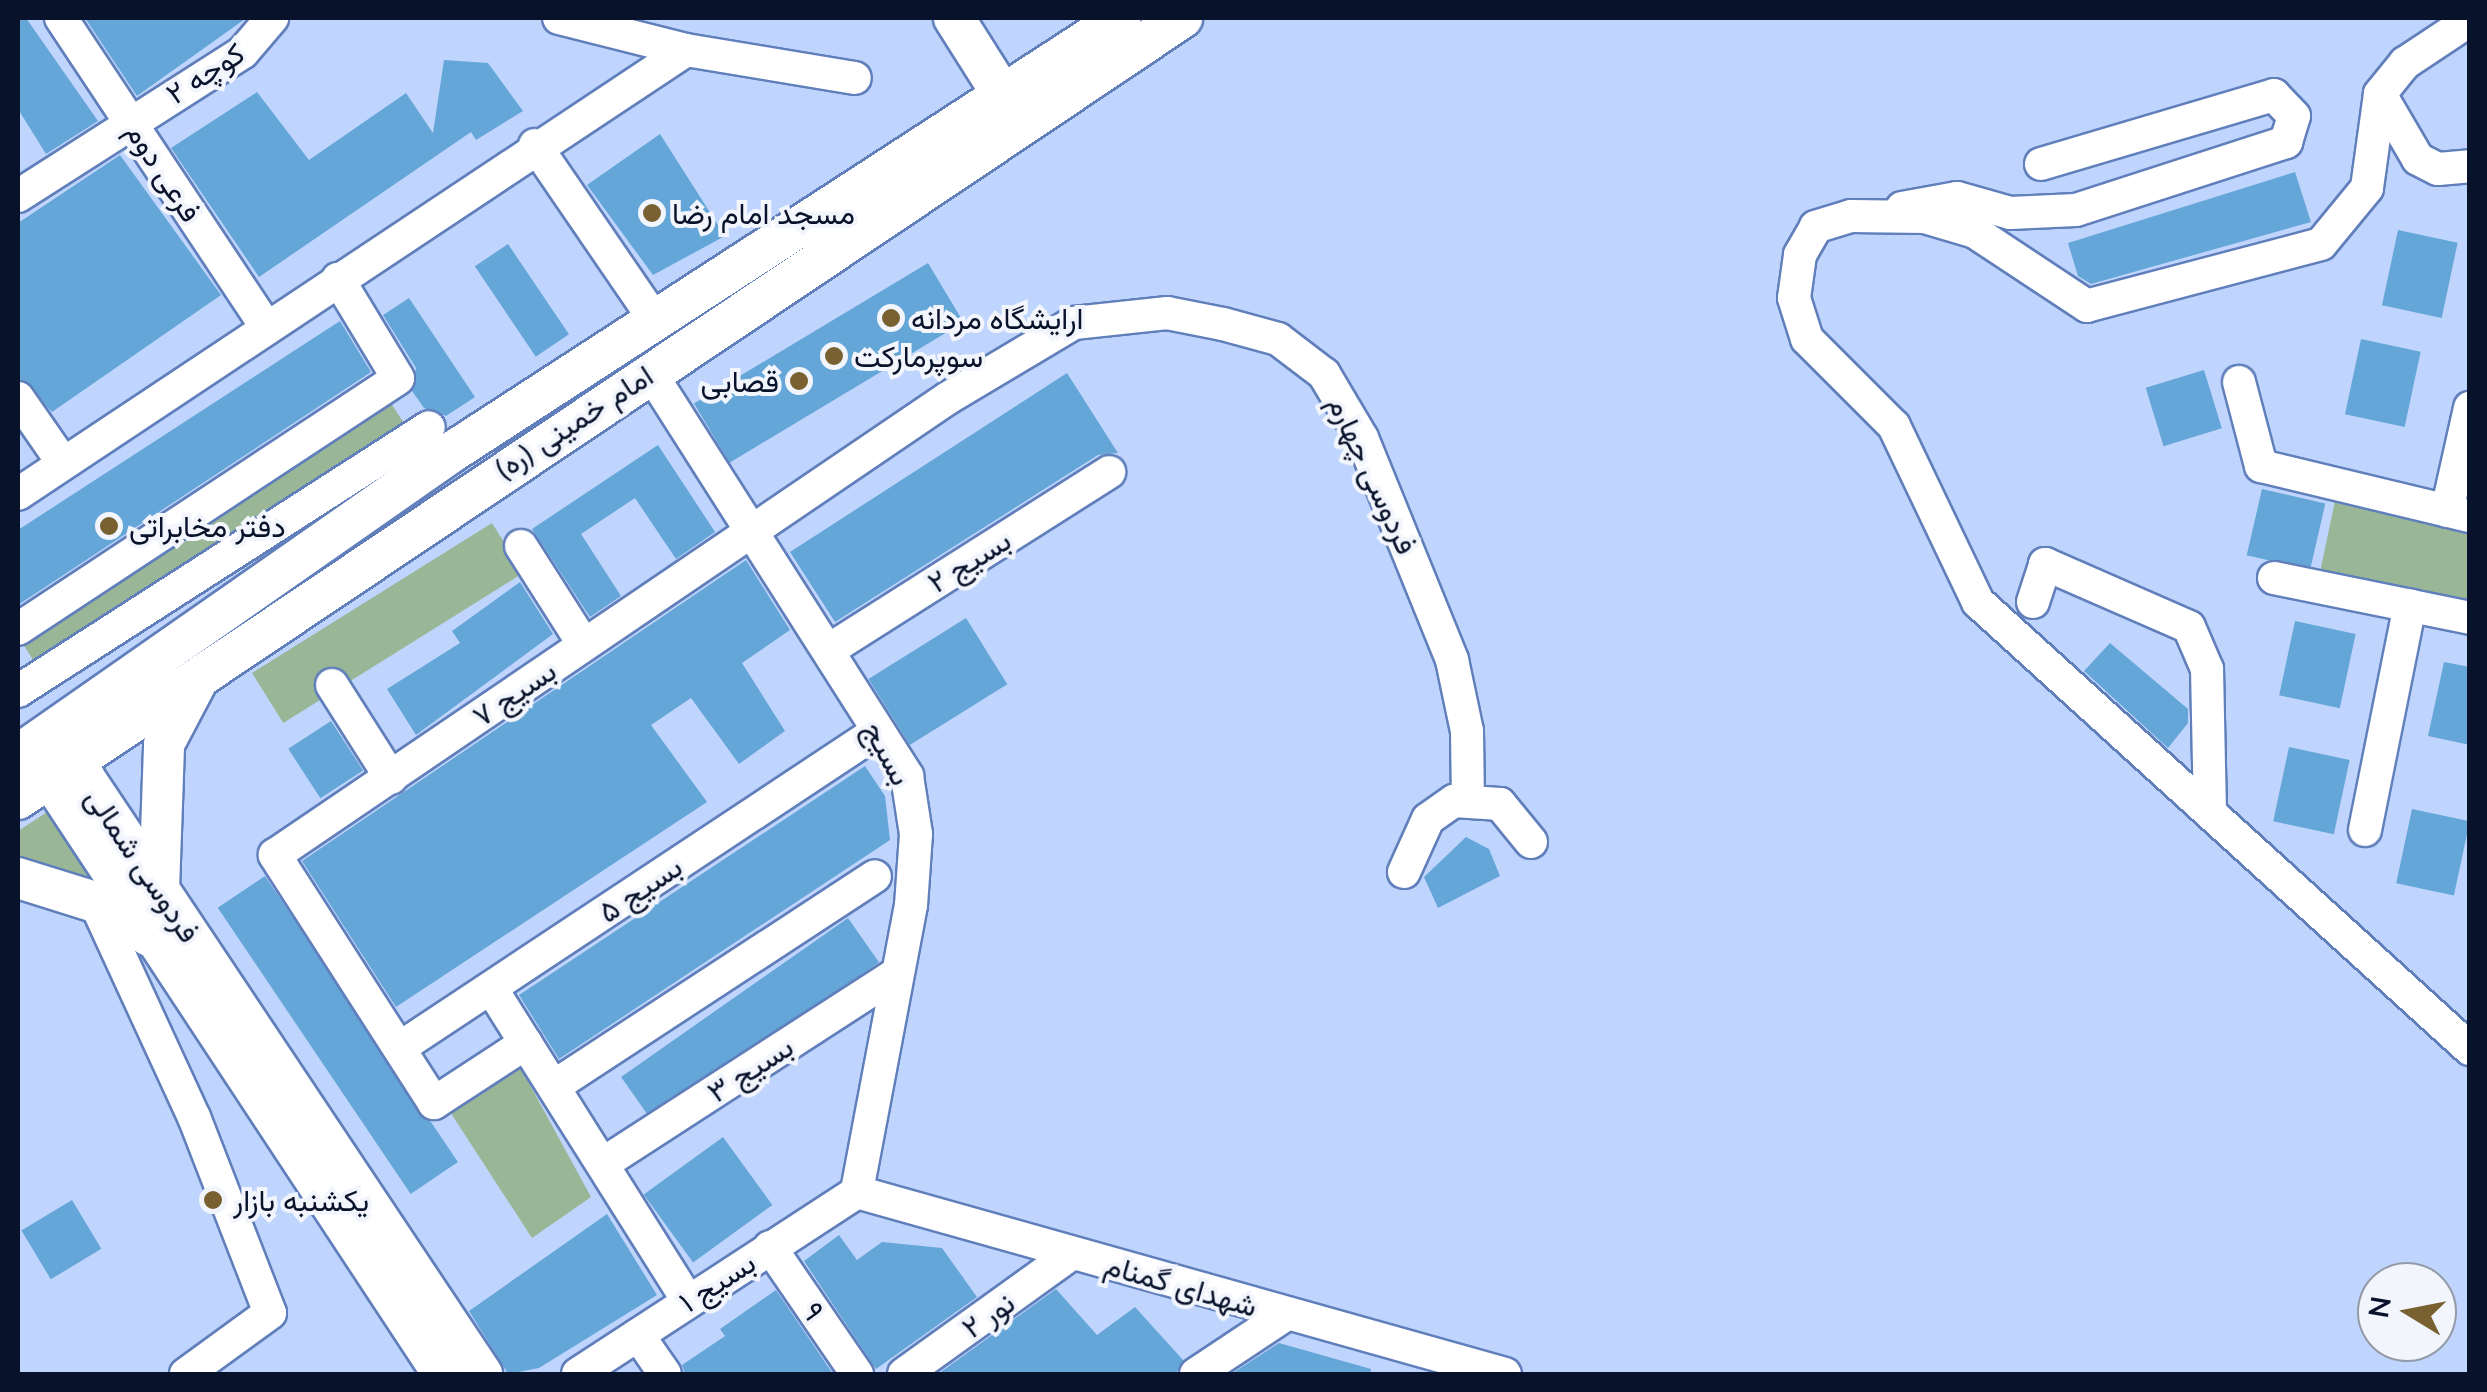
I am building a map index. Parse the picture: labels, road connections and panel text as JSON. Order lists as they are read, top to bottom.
{
  "streets": {
    "main road": ["امام خمینی (ره)", "فردوسی شمالی"],
    "street": [
      "کوچه ۲",
      "فرعی دوم",
      "فردوسی چهارم",
      "بسیج ۲",
      "بسیج ۷",
      "بسیج",
      "بسیج ۵",
      "بسیج ۳",
      "بسیج ۱",
      "شهدای گمنام",
      "۹",
      "نور ۲"
    ]
  },
  "crossings": [
    ["کوچه ۲", "فرعی دوم"],
    ["امام خمینی (ره)", "بسیج"],
    ["امام خمینی (ره)", "فردوسی شمالی"],
    ["فردوسی چهارم", "بسیج ۷"],
    ["فردوسی چهارم", "بسیج"],
    ["بسیج ۲", "بسیج"],
    ["بسیج ۷", "بسیج"],
    ["بسیج ۷", "بسیج ۵"],
    ["بسیج", "بسیج ۵"],
    ["بسیج", "بسیج ۳"],
    ["بسیج", "بسیج ۱"],
    ["بسیج", "شهدای گمنام"],
    ["بسیج ۱", "شهدای گمنام"],
    ["بسیج ۱", "۹"],
    ["شهدای گمنام", "نور ۲"]
  ],
  "places": [
    "مسجد امام رضا",
    "ارایشگاه مردانه",
    "سوپرمارکت",
    "قصابی",
    "دفتر مخابراتی",
    "یکشنبه بازار"
  ],
  "north": "left"
}
